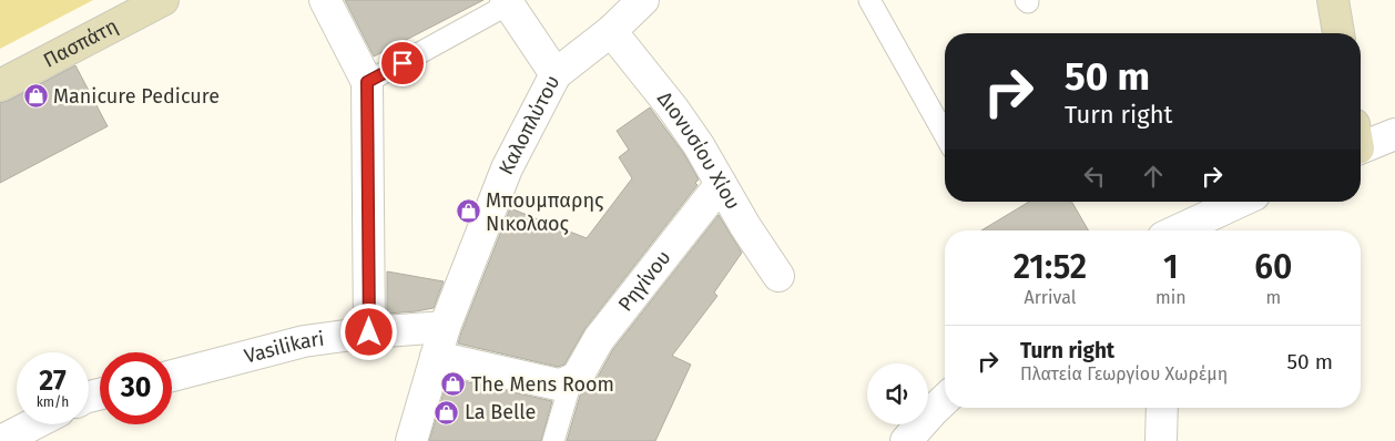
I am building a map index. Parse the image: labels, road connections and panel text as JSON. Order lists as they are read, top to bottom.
{
  "streets": {
    "street": [
      "Πασπάτη",
      "Καλοπλύτου",
      "Διονυσίου Χίου",
      "Ρηγίνου",
      "Vasilikari"
    ]
  },
  "crossings": [
    ["Καλοπλύτου", "Διονυσίου Χίου"],
    ["Καλοπλύτου", "Vasilikari"],
    ["Διονυσίου Χίου", "Ρηγίνου"]
  ],
  "places": {
    "shop": [
      "Manicure Pedicure",
      "Μπουμπαρης Νικολαος",
      "The Mens Room",
      "La Belle"
    ]
  },
  "page": {
    "turn": ["50 m", "Turn right"],
    "eta": [
      "21:52",
      "Arrival",
      "1",
      "min",
      "60",
      "m"
    ],
    "list": [
      {
        "name": "Turn right",
        "note": "Πλατεία Γεωργίου Χωρέμη",
        "value": "50 m"
      }
    ],
    "speed": "27 km/h",
    "limit": "30"
  }
}
